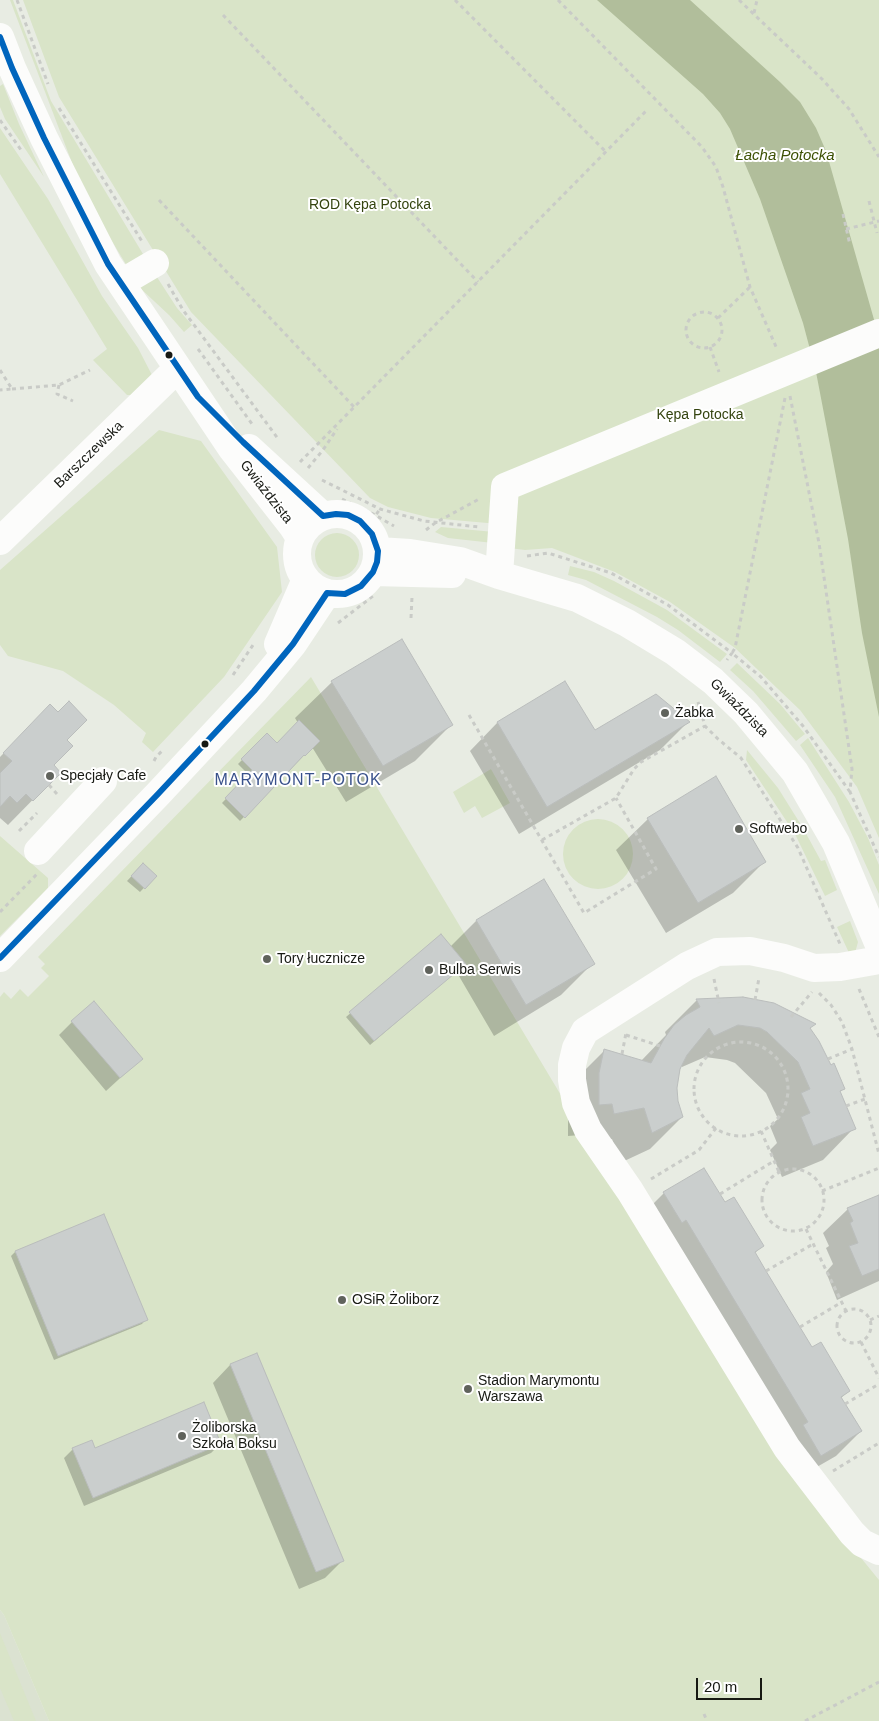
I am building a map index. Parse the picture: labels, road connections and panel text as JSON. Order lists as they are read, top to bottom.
{
  "streets": {
    "street": ["Barszczewska", "Gwiaździsta"]
  },
  "crossings": [
    ["Barszczewska", "Gwiaździsta"]
  ],
  "districts": ["MARYMONT-POTOK"],
  "water": ["Łacha Potocka"],
  "parks": ["ROD Kępa Potocka", "Kępa Potocka"],
  "places": [
    "Żabka",
    "Specjały Cafe",
    "Softwebo",
    "Tory łucznicze",
    "Bulba Serwis",
    "OSiR Żoliborz",
    "Stadion Marymontu Warszawa",
    "Żoliborska Szkoła Boksu"
  ],
  "scale_bar": "20 m"
}
